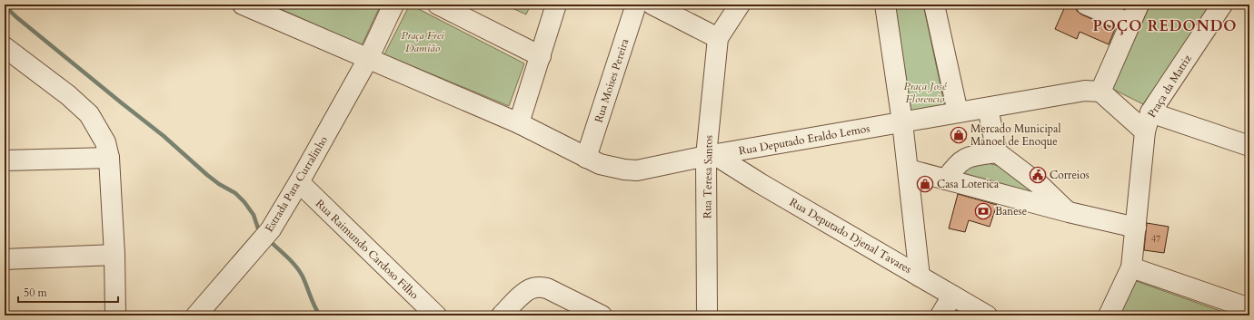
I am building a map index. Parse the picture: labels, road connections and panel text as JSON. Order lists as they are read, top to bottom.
{
  "streets": {
    "street": [
      "Rua Moises Pereira",
      "Praça da Matriz",
      "Rua Deputado Eraldo Lemos",
      "Rua Teresa Santos",
      "Estrada Para Curralinho",
      "Rua Deputado Djenal Tavares",
      "Rua Raimundo Cardoso Filho"
    ]
  },
  "crossings": [
    ["Rua Moises Pereira", "Rua Deputado Eraldo Lemos"],
    ["Rua Deputado Eraldo Lemos", "Rua Teresa Santos"],
    ["Rua Deputado Eraldo Lemos", "Rua Deputado Djenal Tavares"],
    ["Rua Teresa Santos", "Rua Deputado Djenal Tavares"],
    ["Estrada Para Curralinho", "Rua Raimundo Cardoso Filho"]
  ],
  "districts": ["POÇO REDONDO"],
  "parks": ["Praça Frei Damião", "Praça José Florencio"],
  "places": {
    "shop": ["Mercado Municipal Manoel de Enoque", "Casa Loterica"],
    "public building": ["Correios"],
    "bank": ["Banese"]
  },
  "house_numbers": ["47"],
  "scale_bar": "50 m"
}
